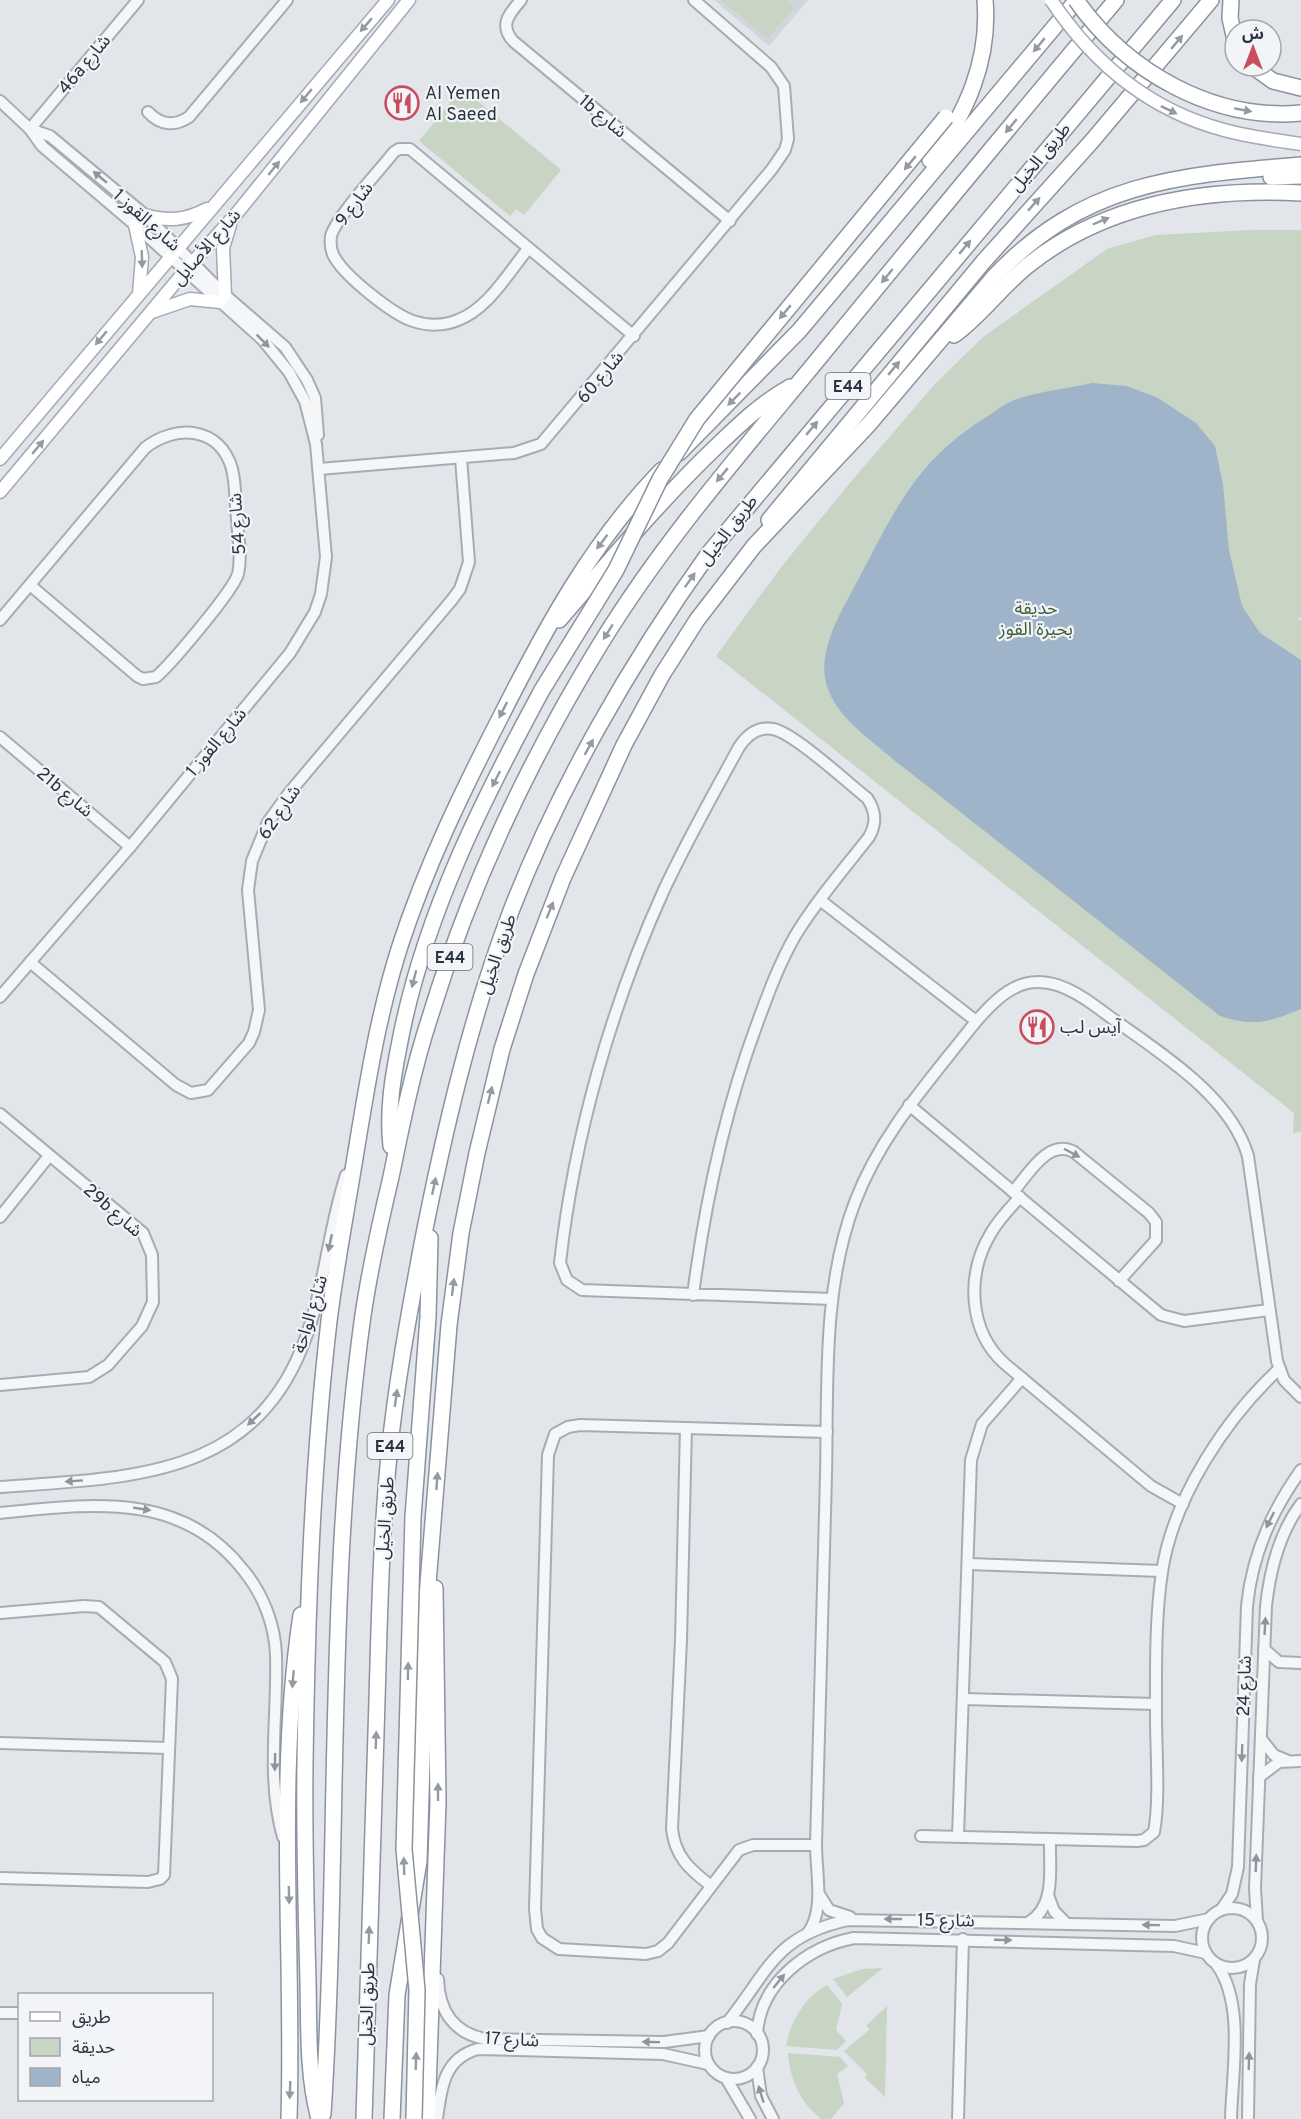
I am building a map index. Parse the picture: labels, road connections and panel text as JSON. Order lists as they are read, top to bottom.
{
  "streets": {
    "highway": ["طريق الخيل", "E44"],
    "main road": ["شارع الأصايل"],
    "street": [
      "46a شارع",
      "1b شارع",
      "شارع 9",
      "شارع القوز 1",
      "شارع 60",
      "شارع 54",
      "21b شارع",
      "شارع 62",
      "29b شارع",
      "شارع الواحة",
      "شارع 24",
      "شارع 15",
      "17 شارع"
    ]
  },
  "crossings": [
    ["46a شارع", "شارع القوز 1"],
    ["1b شارع", "شارع 60"],
    ["شارع 9", "شارع 60"],
    ["شارع القوز 1", "شارع الأصايل"],
    ["شارع القوز 1", "شارع 60"],
    ["شارع القوز 1", "21b شارع"],
    ["شارع القوز 1", "شارع 62"],
    ["شارع 60", "شارع 62"],
    ["شارع 24", "شارع 15"],
    ["شارع 15", "17 شارع"]
  ],
  "one_way": ["شارع الواحة"],
  "parks": ["حديقة بحيرة القوز"],
  "places": {
    "restaurant": ["Al Yemen Al Saeed", "آيس لب"]
  },
  "legend": ["طريق", "حديقة", "مياه"],
  "north": "top"
}
